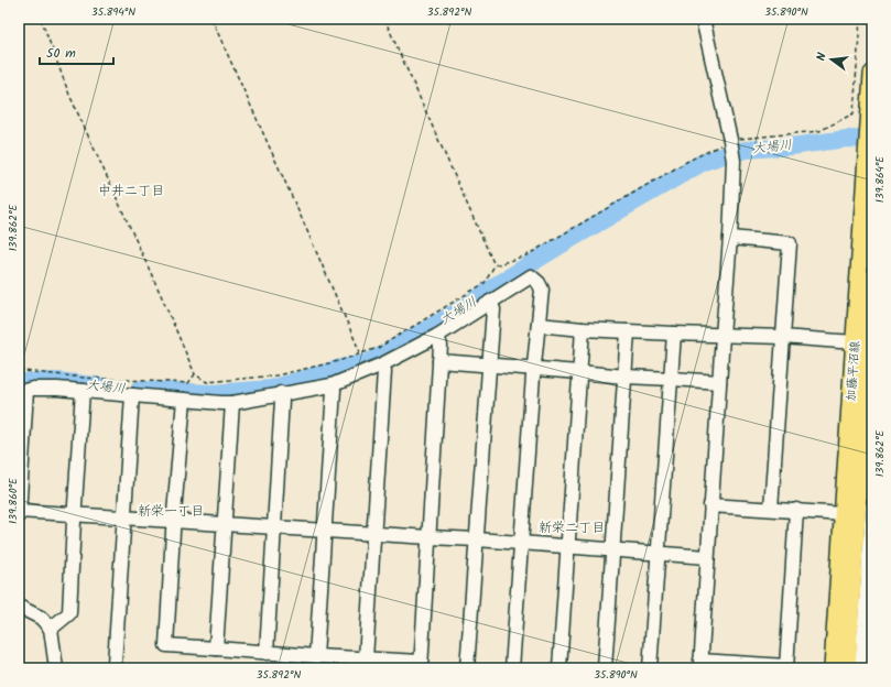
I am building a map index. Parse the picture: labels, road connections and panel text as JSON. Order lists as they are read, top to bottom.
{
  "streets": {
    "main road": ["加藤平沼線"]
  },
  "districts": ["中井二丁目", "新栄一丁目", "新栄二丁目"],
  "water": ["大場川"],
  "scale_bar": "50 m",
  "north": "left",
  "coordinates": [
    "35.894°N",
    "35.892°N",
    "35.890°N",
    "139.864°E",
    "139.862°E",
    "139.860°E"
  ]
}
